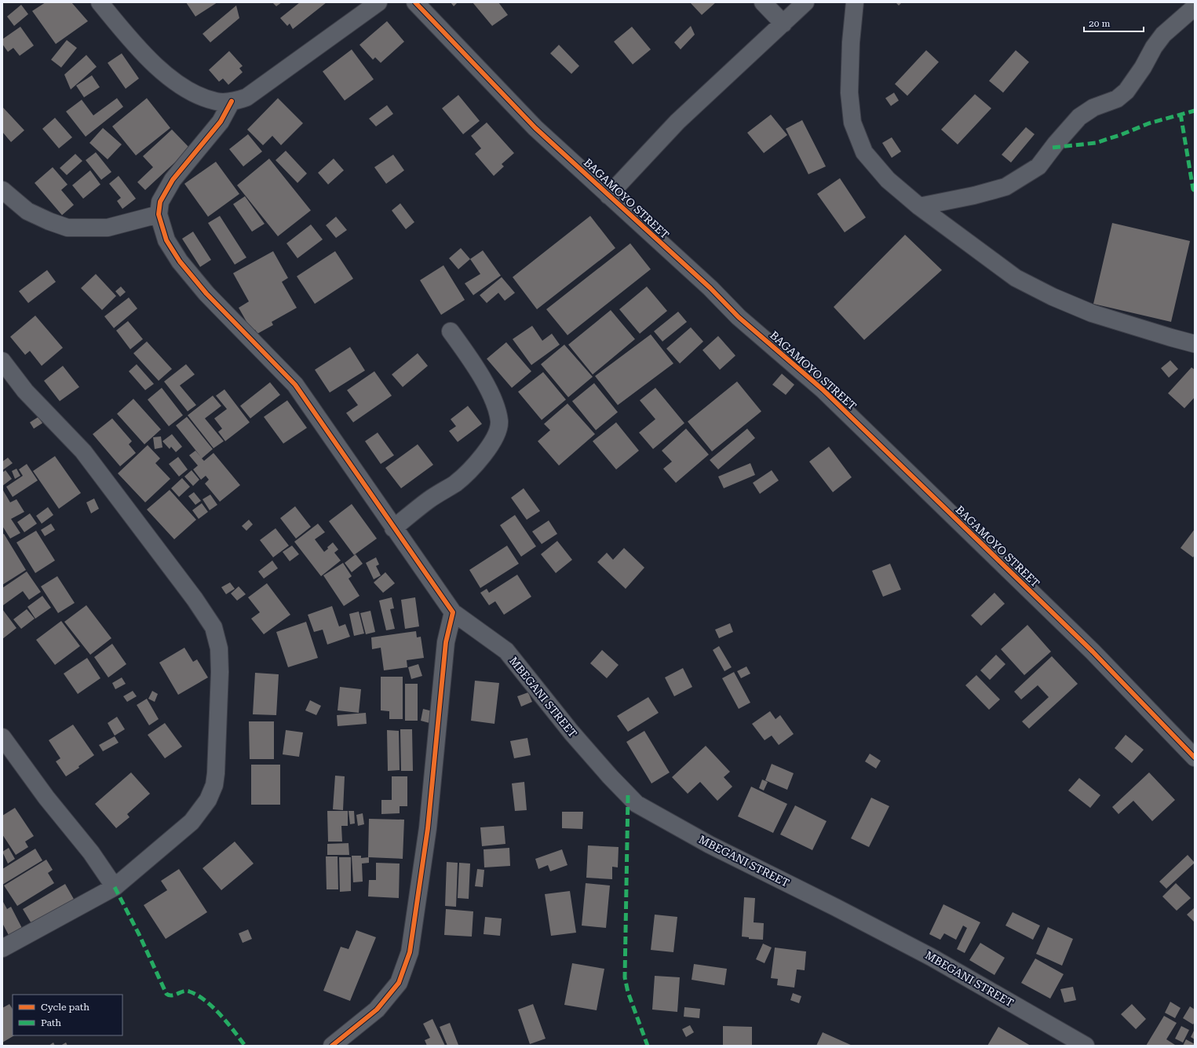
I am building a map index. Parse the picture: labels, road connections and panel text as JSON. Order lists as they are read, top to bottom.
{
  "streets": {
    "street": ["BAGAMOYO STREET", "MBEGANI STREET"]
  },
  "legend": ["Cycle path", "Path"],
  "scale_bar": "20 m"
}
